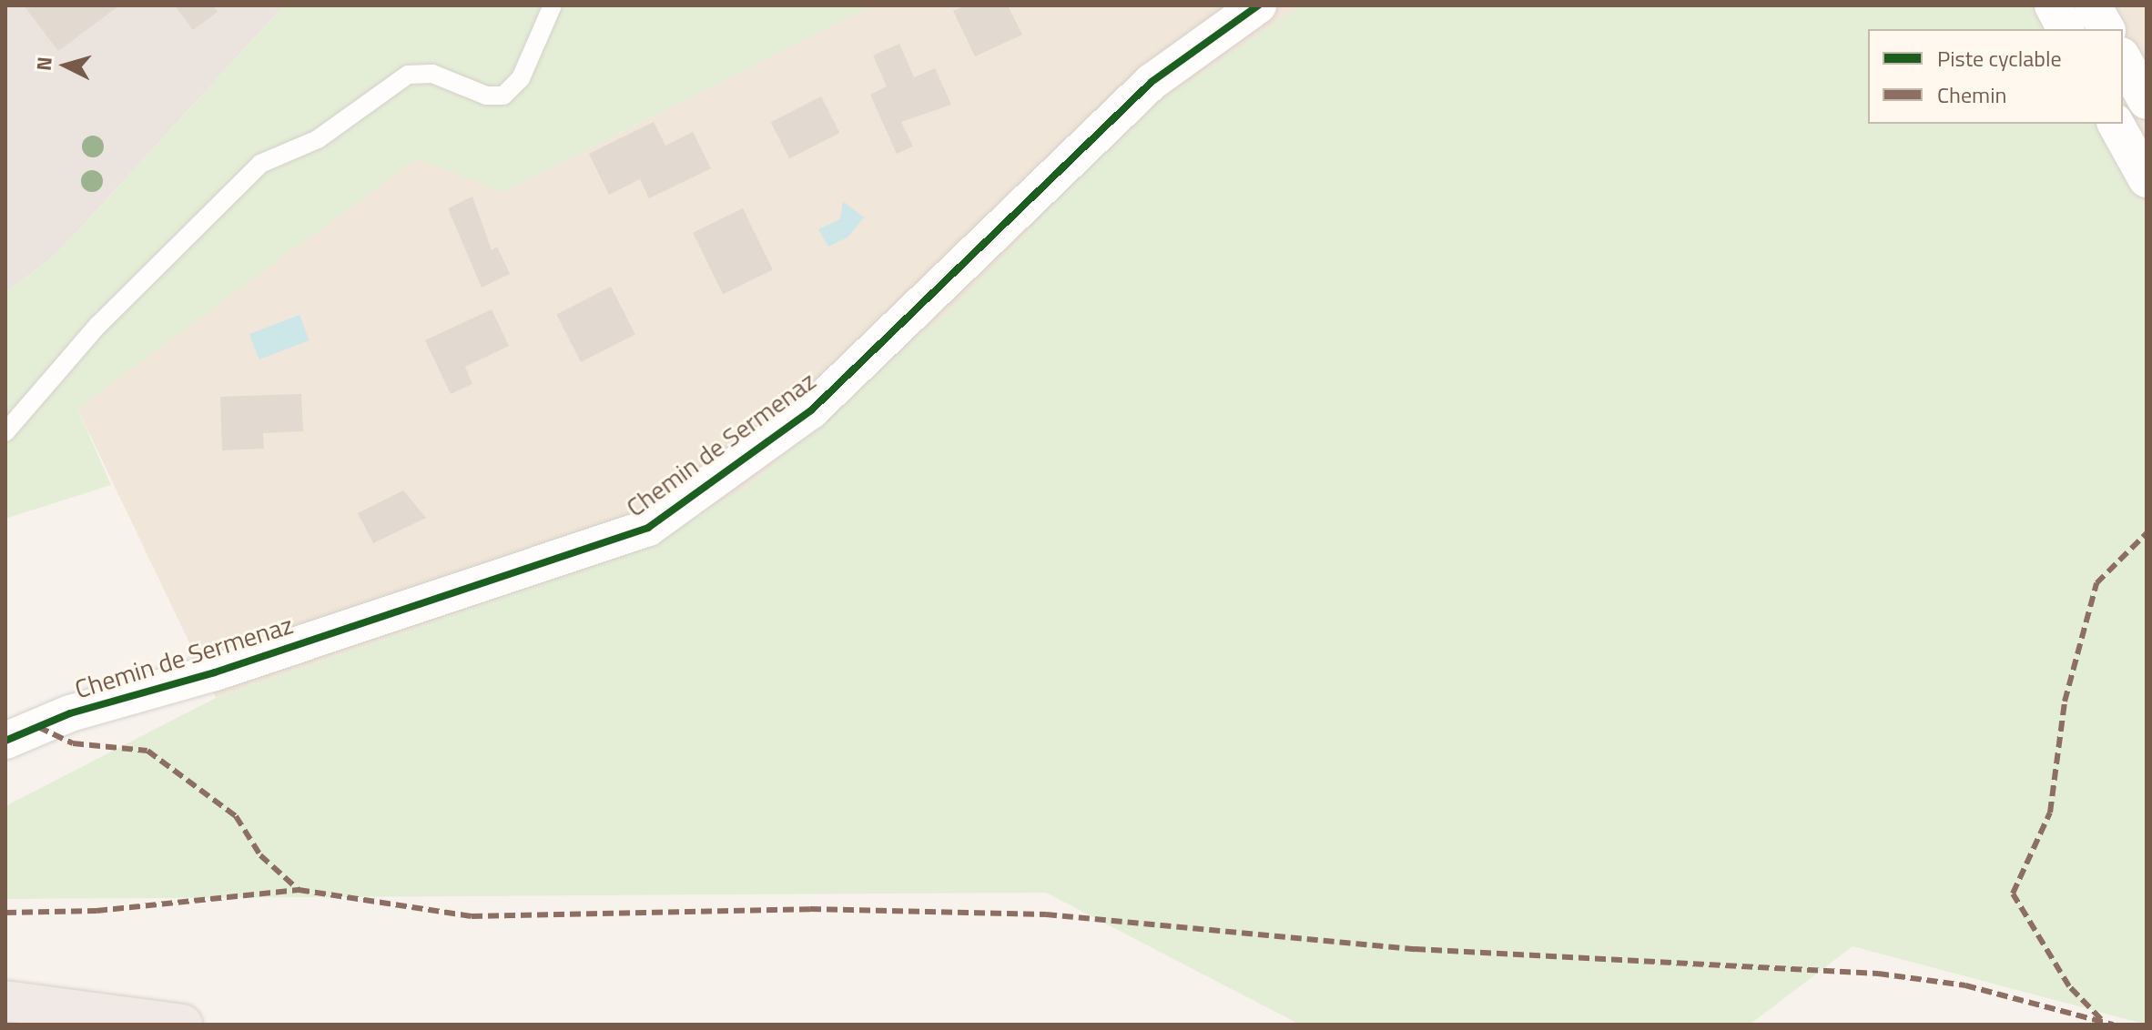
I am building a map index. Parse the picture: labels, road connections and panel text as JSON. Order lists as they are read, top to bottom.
{
  "streets": {
    "street": ["Chemin de Sermenaz"]
  },
  "legend": ["Piste cyclable", "Chemin"],
  "north": "left"
}
